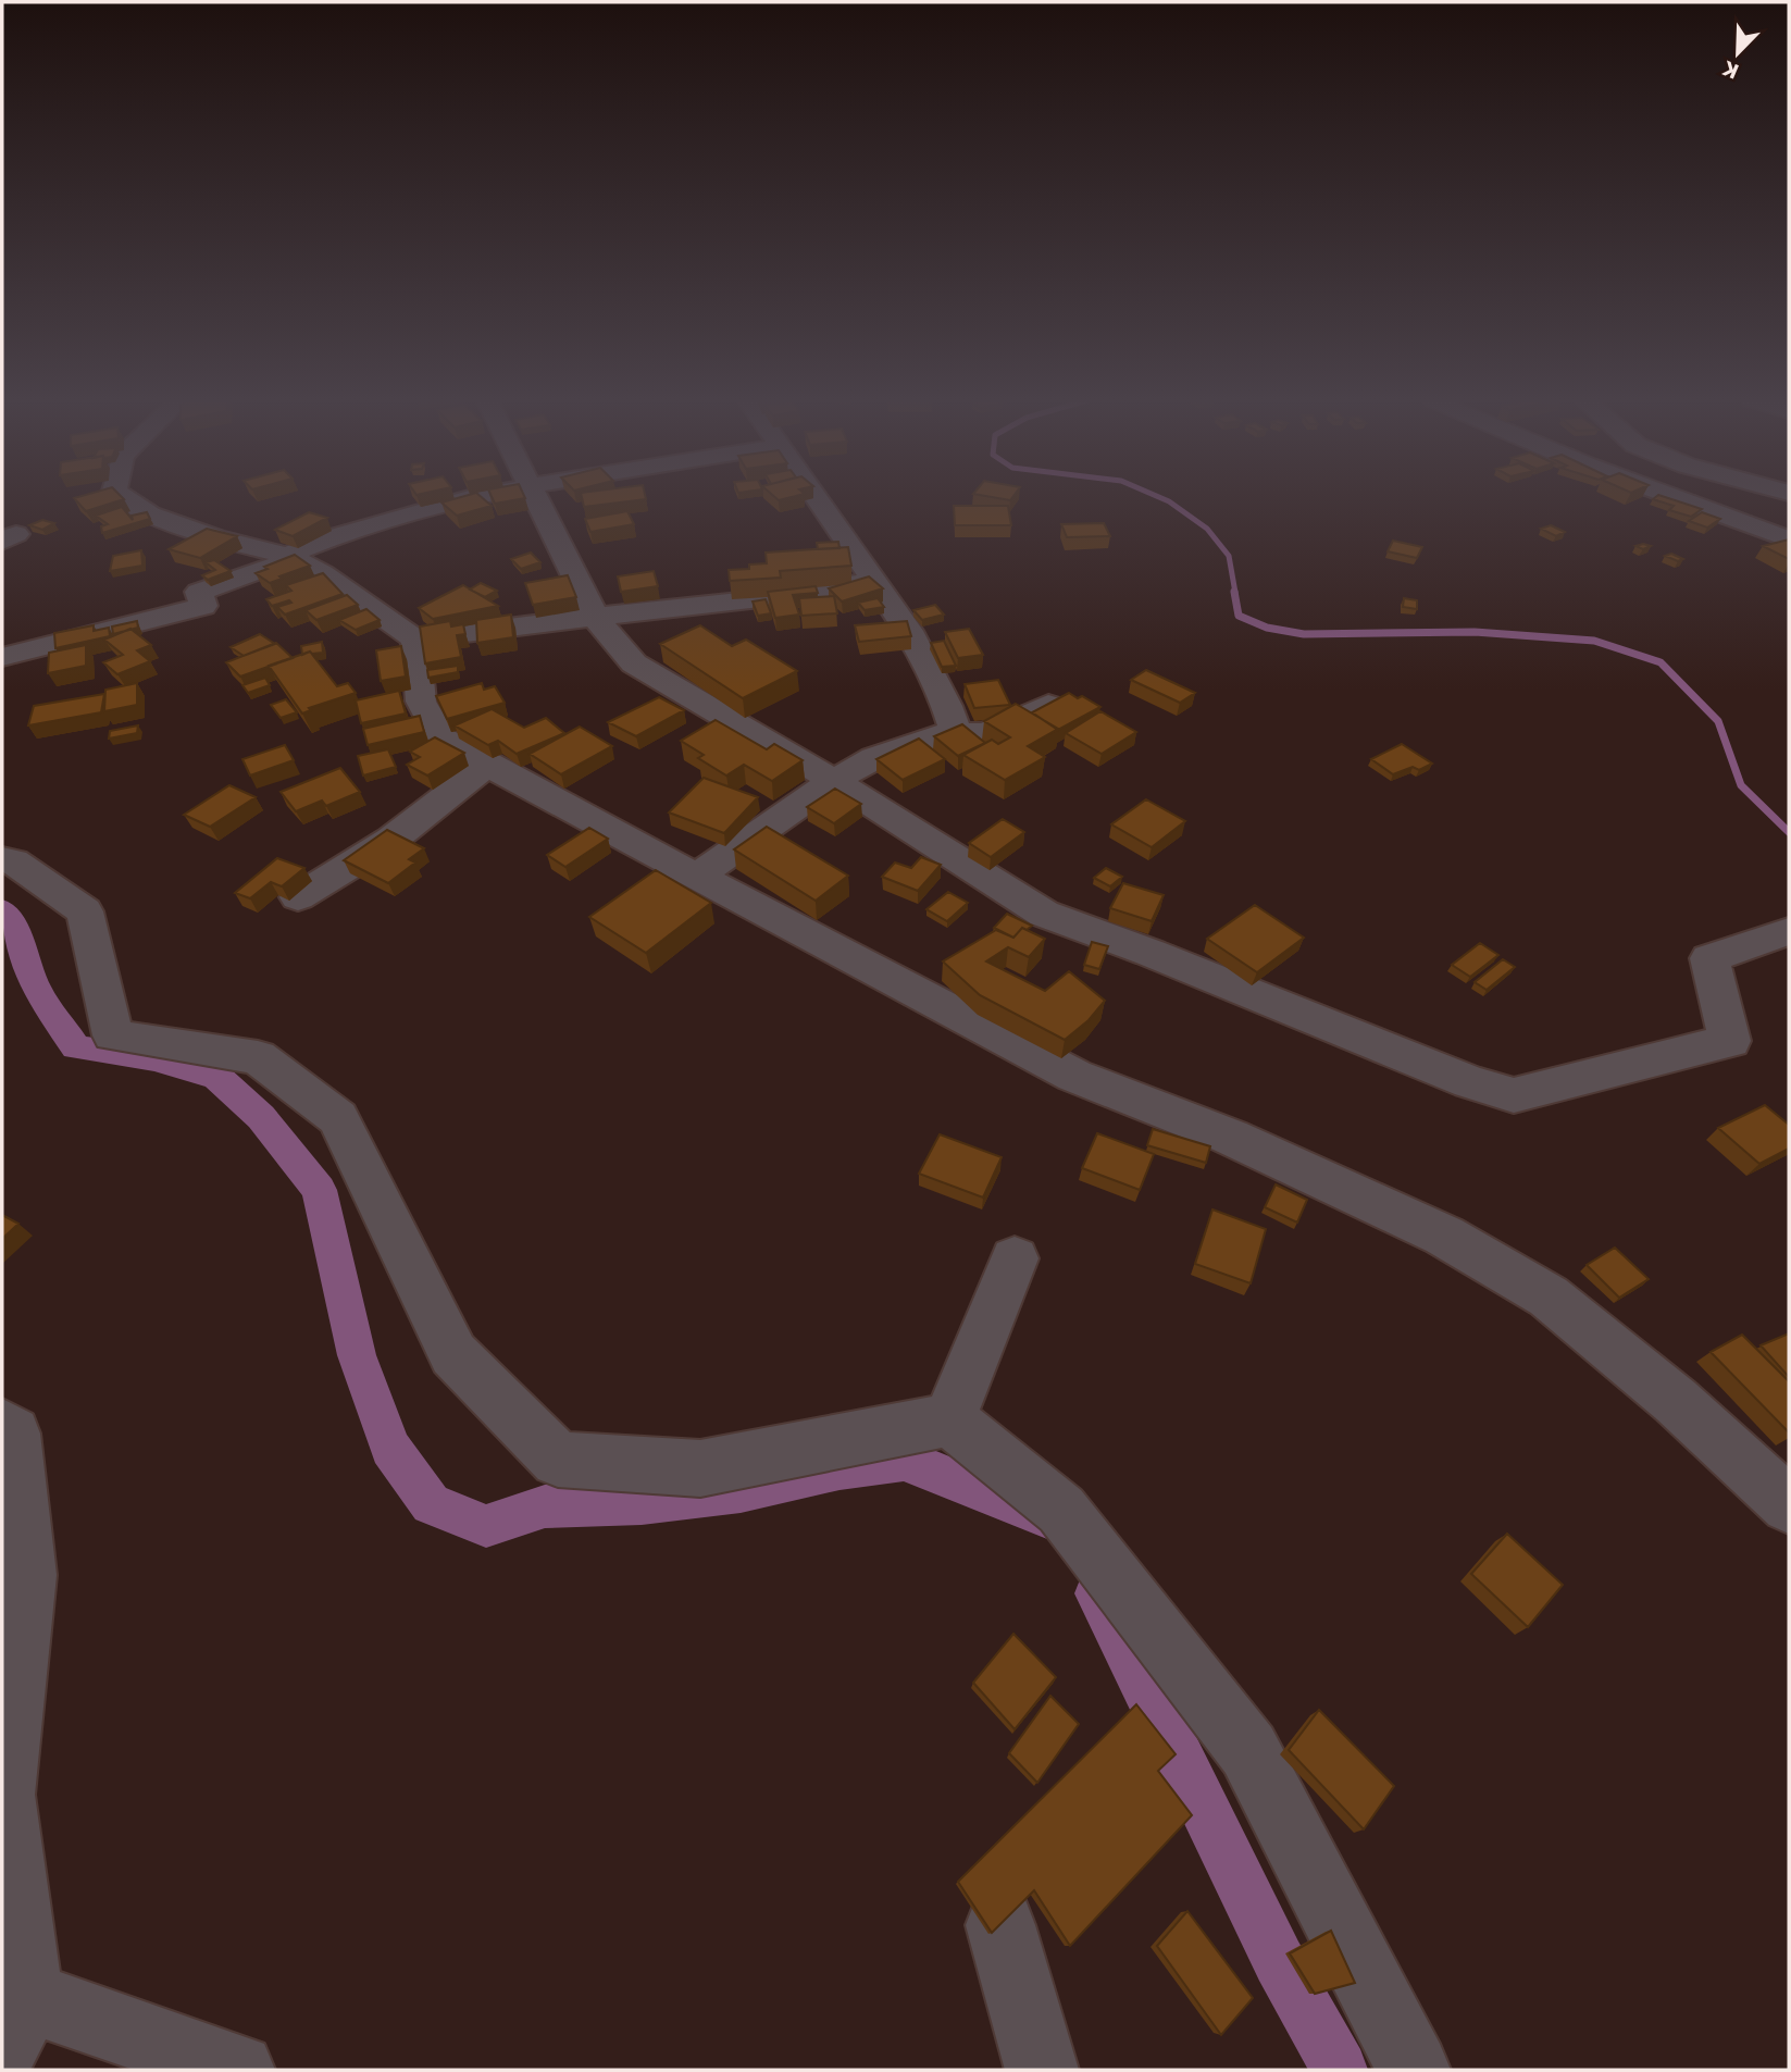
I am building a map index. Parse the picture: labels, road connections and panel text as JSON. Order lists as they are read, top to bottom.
{
  "north": "bottom left"
}
